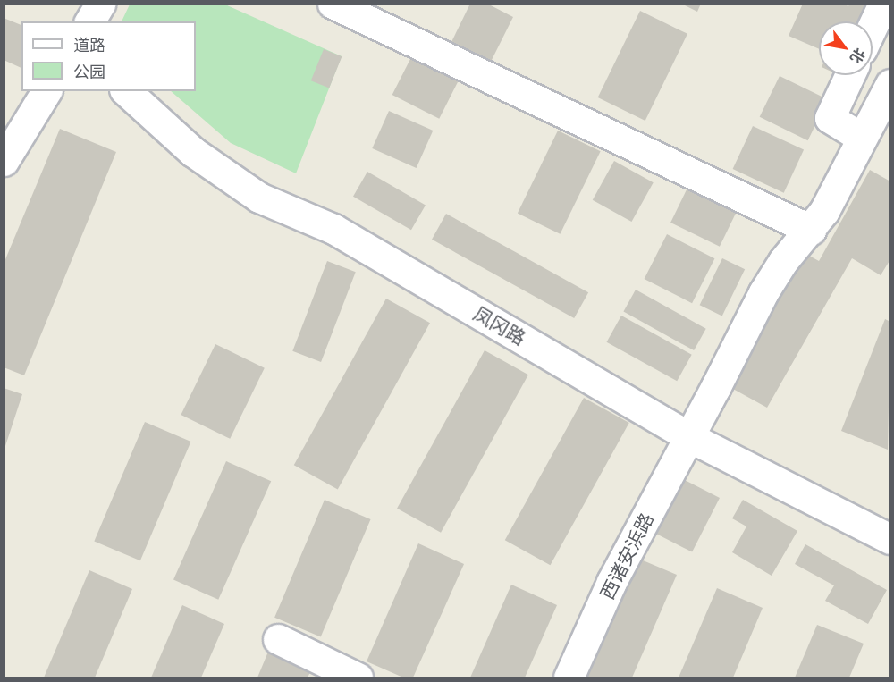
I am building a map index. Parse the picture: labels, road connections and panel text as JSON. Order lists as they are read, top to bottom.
{
  "streets": {
    "street": ["凤冈路", "西诸安浜路"]
  },
  "crossings": [
    ["凤冈路", "西诸安浜路"]
  ],
  "legend": ["道路", "公园"],
  "north": "bottom right"
}
